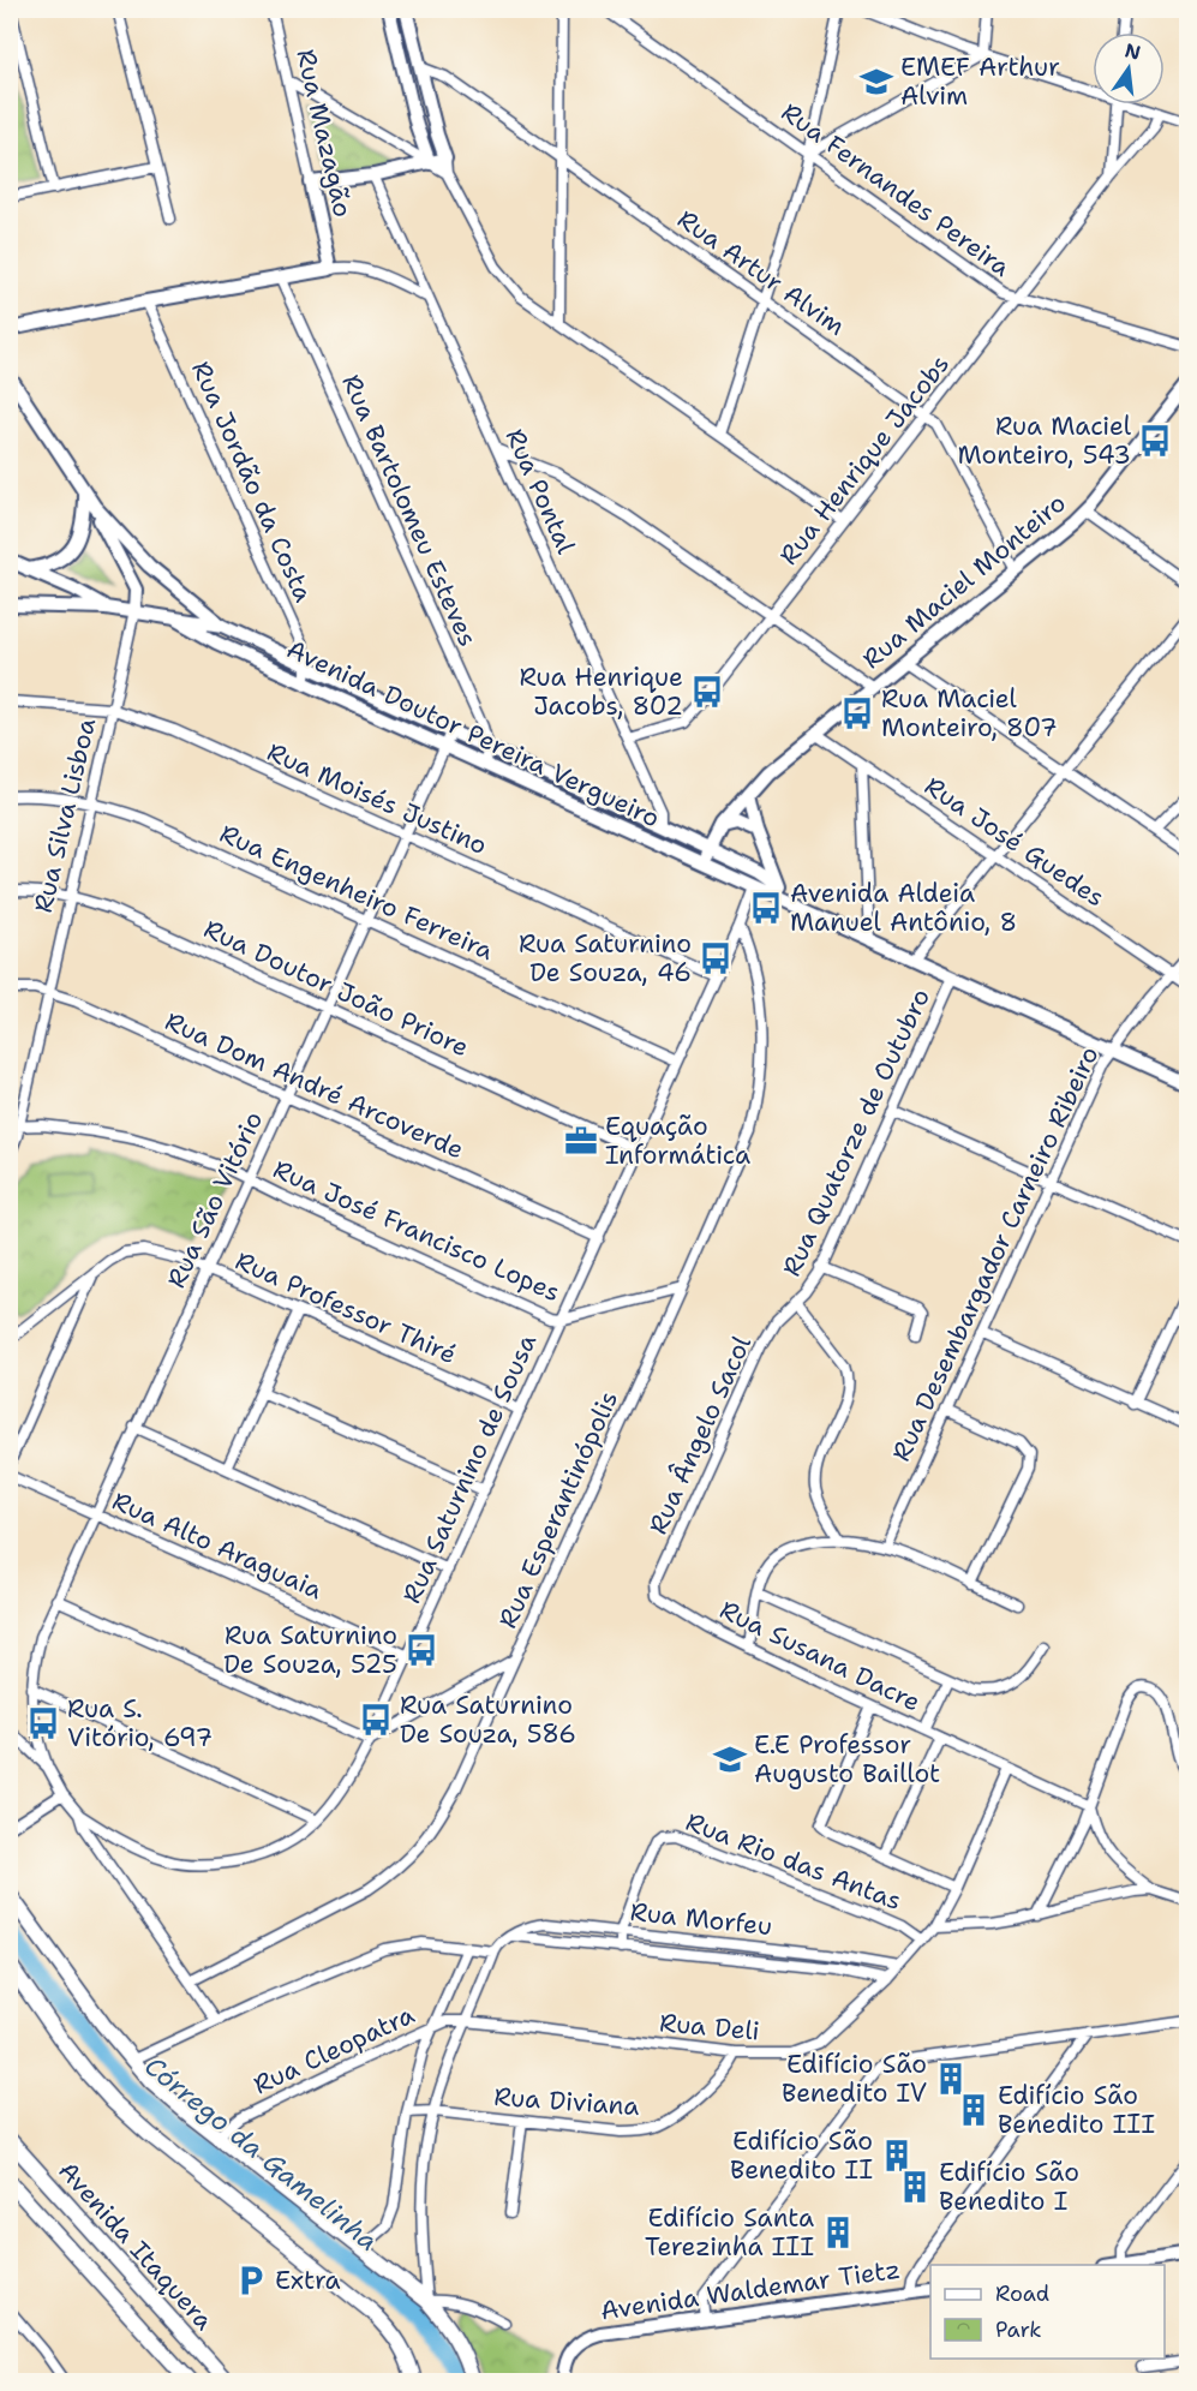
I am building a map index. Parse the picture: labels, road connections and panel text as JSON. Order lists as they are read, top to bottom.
{
  "streets": {
    "main road": ["Avenida Itaquera"],
    "street": [
      "Rua Mazagão",
      "Rua Fernandes Pereira",
      "Rua Artur Alvim",
      "Rua Henrique Jacobs",
      "Rua Jordão da Costa",
      "Rua Pontal",
      "Rua Bartolomeu Esteves",
      "Rua Maciel Monteiro",
      "Avenida Doutor Pereira Vergueiro",
      "Rua Moisés Justino",
      "Rua Silva Lisboa",
      "Rua José Guedes",
      "Rua Engenheiro Ferreira",
      "Rua Doutor João Priore",
      "Rua Dom André Arcoverde",
      "Rua Quatorze de Outubro",
      "Rua São Vitório",
      "Rua José Francisco Lopes",
      "Rua Desembargador Carneiro Ribeiro",
      "Rua Professor Thiré",
      "Rua Ângelo Sacol",
      "Rua Saturnino de Sousa",
      "Rua Esperantinópolis",
      "Rua Alto Araguaia",
      "Rua Susana Dacre",
      "Rua Rio das Antas",
      "Rua Morfeu",
      "Rua Deli",
      "Rua Cleopatra",
      "Rua Diviana",
      "Avenida Waldemar Tietz"
    ]
  },
  "crossings": [
    ["Rua Fernandes Pereira", "Rua Henrique Jacobs"],
    ["Rua Artur Alvim", "Rua Henrique Jacobs"],
    ["Rua Artur Alvim", "Rua Maciel Monteiro"],
    ["Rua Henrique Jacobs", "Rua Pontal"],
    ["Rua Jordão da Costa", "Avenida Doutor Pereira Vergueiro"],
    ["Rua Pontal", "Avenida Doutor Pereira Vergueiro"],
    ["Rua Bartolomeu Esteves", "Avenida Doutor Pereira Vergueiro"],
    ["Rua Maciel Monteiro", "Avenida Doutor Pereira Vergueiro"],
    ["Rua Maciel Monteiro", "Rua José Guedes"],
    ["Avenida Doutor Pereira Vergueiro", "Rua Silva Lisboa"],
    ["Avenida Doutor Pereira Vergueiro", "Rua São Vitório"],
    ["Avenida Doutor Pereira Vergueiro", "Rua Saturnino de Sousa"],
    ["Rua Moisés Justino", "Rua Silva Lisboa"],
    ["Rua Moisés Justino", "Rua São Vitório"],
    ["Rua Moisés Justino", "Rua Saturnino de Sousa"],
    ["Rua Silva Lisboa", "Rua Engenheiro Ferreira"],
    ["Rua Silva Lisboa", "Rua Doutor João Priore"],
    ["Rua Silva Lisboa", "Rua Dom André Arcoverde"],
    ["Rua Silva Lisboa", "Rua José Francisco Lopes"],
    ["Rua José Guedes", "Rua Desembargador Carneiro Ribeiro"],
    ["Rua Engenheiro Ferreira", "Rua São Vitório"],
    ["Rua Engenheiro Ferreira", "Rua Saturnino de Sousa"],
    ["Rua Doutor João Priore", "Rua São Vitório"],
    ["Rua Doutor João Priore", "Rua Saturnino de Sousa"],
    ["Rua Dom André Arcoverde", "Rua São Vitório"],
    ["Rua Dom André Arcoverde", "Rua Saturnino de Sousa"],
    ["Rua Quatorze de Outubro", "Rua Ângelo Sacol"],
    ["Rua São Vitório", "Rua José Francisco Lopes"],
    ["Rua São Vitório", "Rua Professor Thiré"],
    ["Rua São Vitório", "Rua Alto Araguaia"],
    ["Rua José Francisco Lopes", "Rua Saturnino de Sousa"],
    ["Rua José Francisco Lopes", "Rua Esperantinópolis"],
    ["Rua Professor Thiré", "Rua Saturnino de Sousa"],
    ["Rua Ângelo Sacol", "Rua Susana Dacre"],
    ["Rua Saturnino de Sousa", "Rua Esperantinópolis"],
    ["Rua Saturnino de Sousa", "Rua Alto Araguaia"],
    ["Rua Susana Dacre", "Rua Deli"],
    ["Rua Rio das Antas", "Rua Morfeu"],
    ["Rua Rio das Antas", "Rua Deli"],
    ["Rua Morfeu", "Rua Deli"],
    ["Rua Deli", "Rua Cleopatra"],
    ["Rua Deli", "Rua Diviana"]
  ],
  "water": ["Córrego da Gamelinha"],
  "places": {
    "school or university": ["EMEF Arthur Alvim", "E.E Professor Augusto Baillot"],
    "bus stop": [
      "Rua Maciel Monteiro, 543",
      "Rua Henrique Jacobs, 802",
      "Rua Maciel Monteiro, 807",
      "Avenida Aldeia Manuel Antônio, 8",
      "Rua Saturnino De Souza, 46",
      "Rua Saturnino De Souza, 525",
      "Rua Saturnino De Souza, 586",
      "Rua S. Vitório, 697"
    ],
    "office": ["Equação Informática"],
    "building": [
      "Edifício São Benedito IV",
      "Edifício São Benedito III",
      "Edifício São Benedito II",
      "Edifício São Benedito I",
      "Edifício Santa Terezinha III"
    ],
    "parking": ["Extra"]
  },
  "legend": ["Road", "Park"],
  "north": "top"
}
